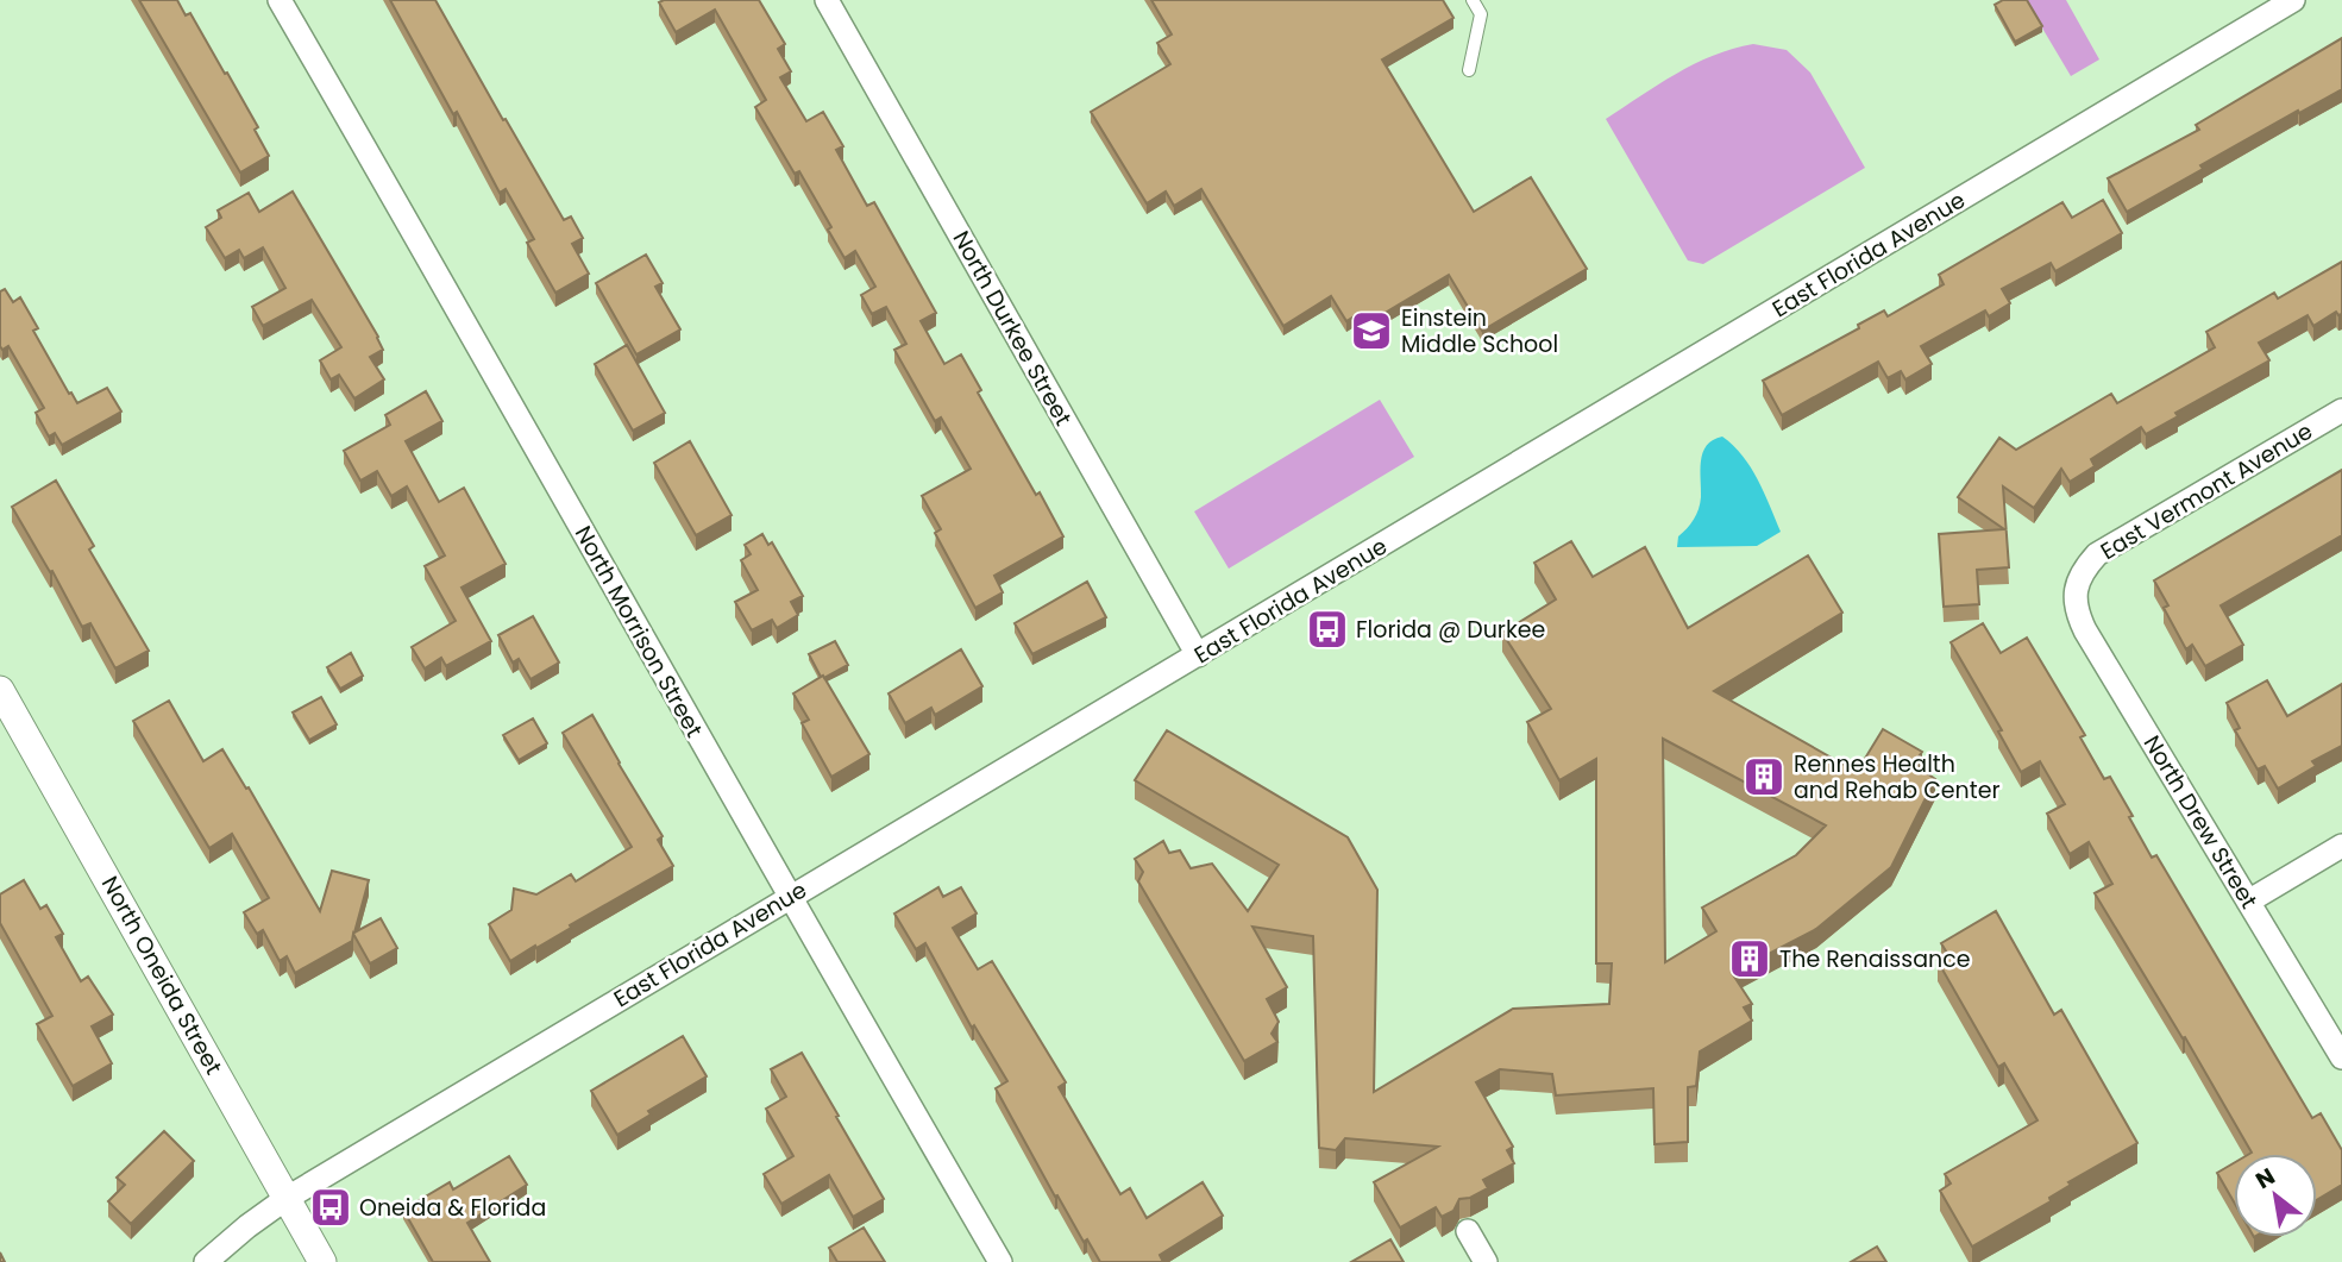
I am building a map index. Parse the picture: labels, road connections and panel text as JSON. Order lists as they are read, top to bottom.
{
  "streets": {
    "street": [
      "East Florida Avenue",
      "North Durkee Street",
      "East Vermont Avenue",
      "North Morrison Street",
      "North Drew Street",
      "North Oneida Street"
    ]
  },
  "crossings": [
    ["East Florida Avenue", "North Durkee Street"],
    ["East Florida Avenue", "North Morrison Street"],
    ["East Florida Avenue", "North Oneida Street"],
    ["East Vermont Avenue", "North Drew Street"]
  ],
  "places": {
    "school or university": ["Einstein Middle School"],
    "bus stop": ["Florida @ Durkee", "Oneida & Florida"],
    "building": ["Rennes Health and Rehab Center", "The Renaissance"]
  },
  "north": "top left"
}
